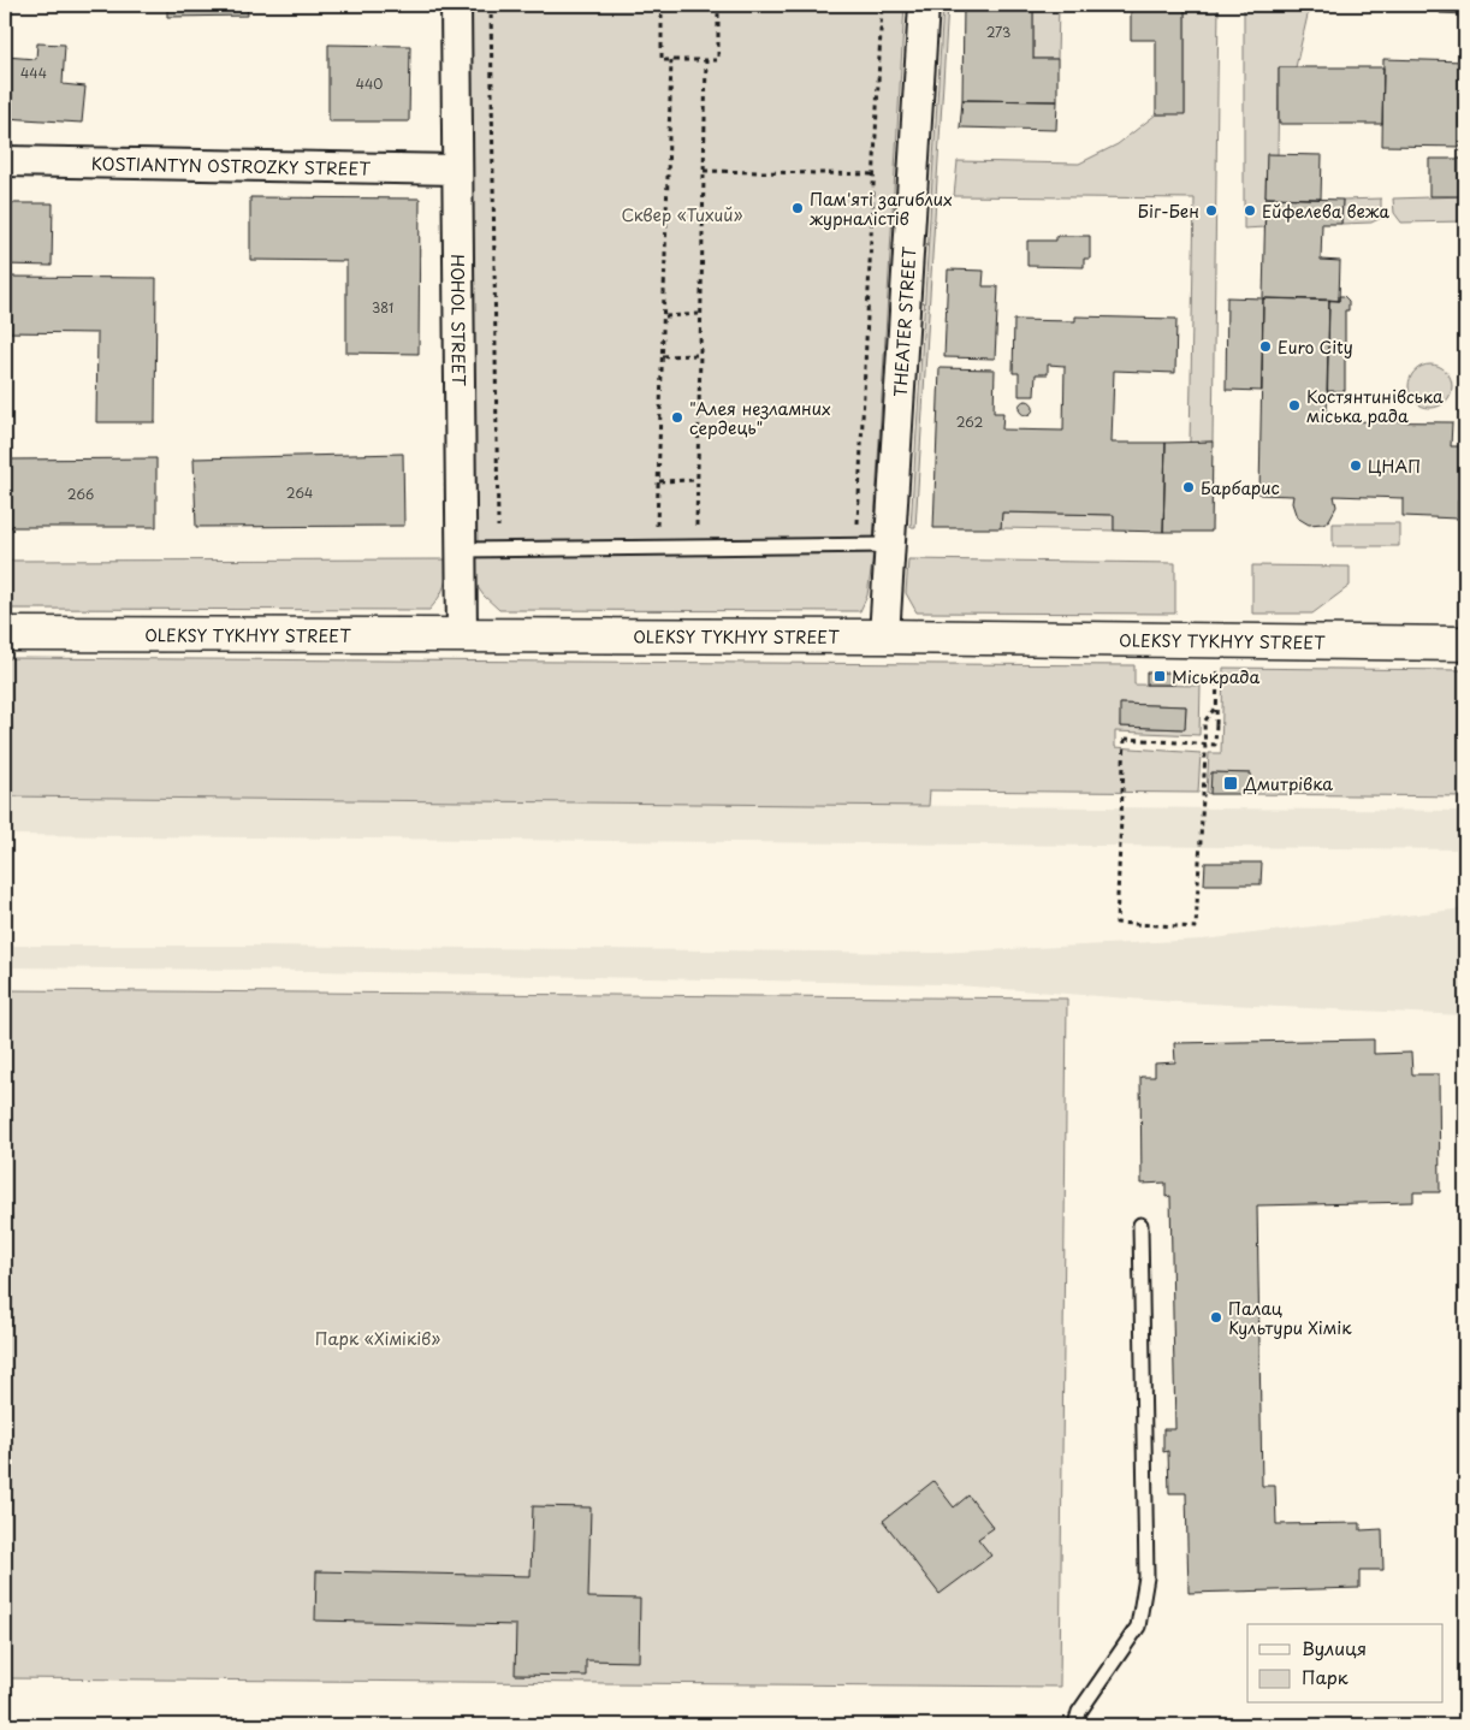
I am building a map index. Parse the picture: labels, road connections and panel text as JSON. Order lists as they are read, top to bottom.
{
  "streets": {
    "main road": ["OLEKSY TYKHYY STREET"],
    "street": ["KOSTIANTYN OSTROZKY STREET", "HOHOL STREET", "THEATER STREET"]
  },
  "crossings": [
    ["KOSTIANTYN OSTROZKY STREET", "HOHOL STREET"],
    ["HOHOL STREET", "OLEKSY TYKHYY STREET"],
    ["THEATER STREET", "OLEKSY TYKHYY STREET"]
  ],
  "parks": ["Сквер «Тихий»", "Парк «Хіміків»"],
  "places": {
    "other": [
      "Пам'яті загиблих журналістів",
      "Біг-Бен",
      "Ейфелева вежа",
      "Euro City",
      "Костянтинівська міська рада",
      "\"Алея незламних сердець\"",
      "ЦНАП",
      "Барбарис",
      "Палац Культури Хімік"
    ],
    "transit": ["Міськрада", "Дмитрівка"]
  },
  "house_numbers": [
    "273",
    "444",
    "440",
    "381",
    "262",
    "264",
    "266"
  ],
  "legend": ["Вулиця", "Парк"]
}
